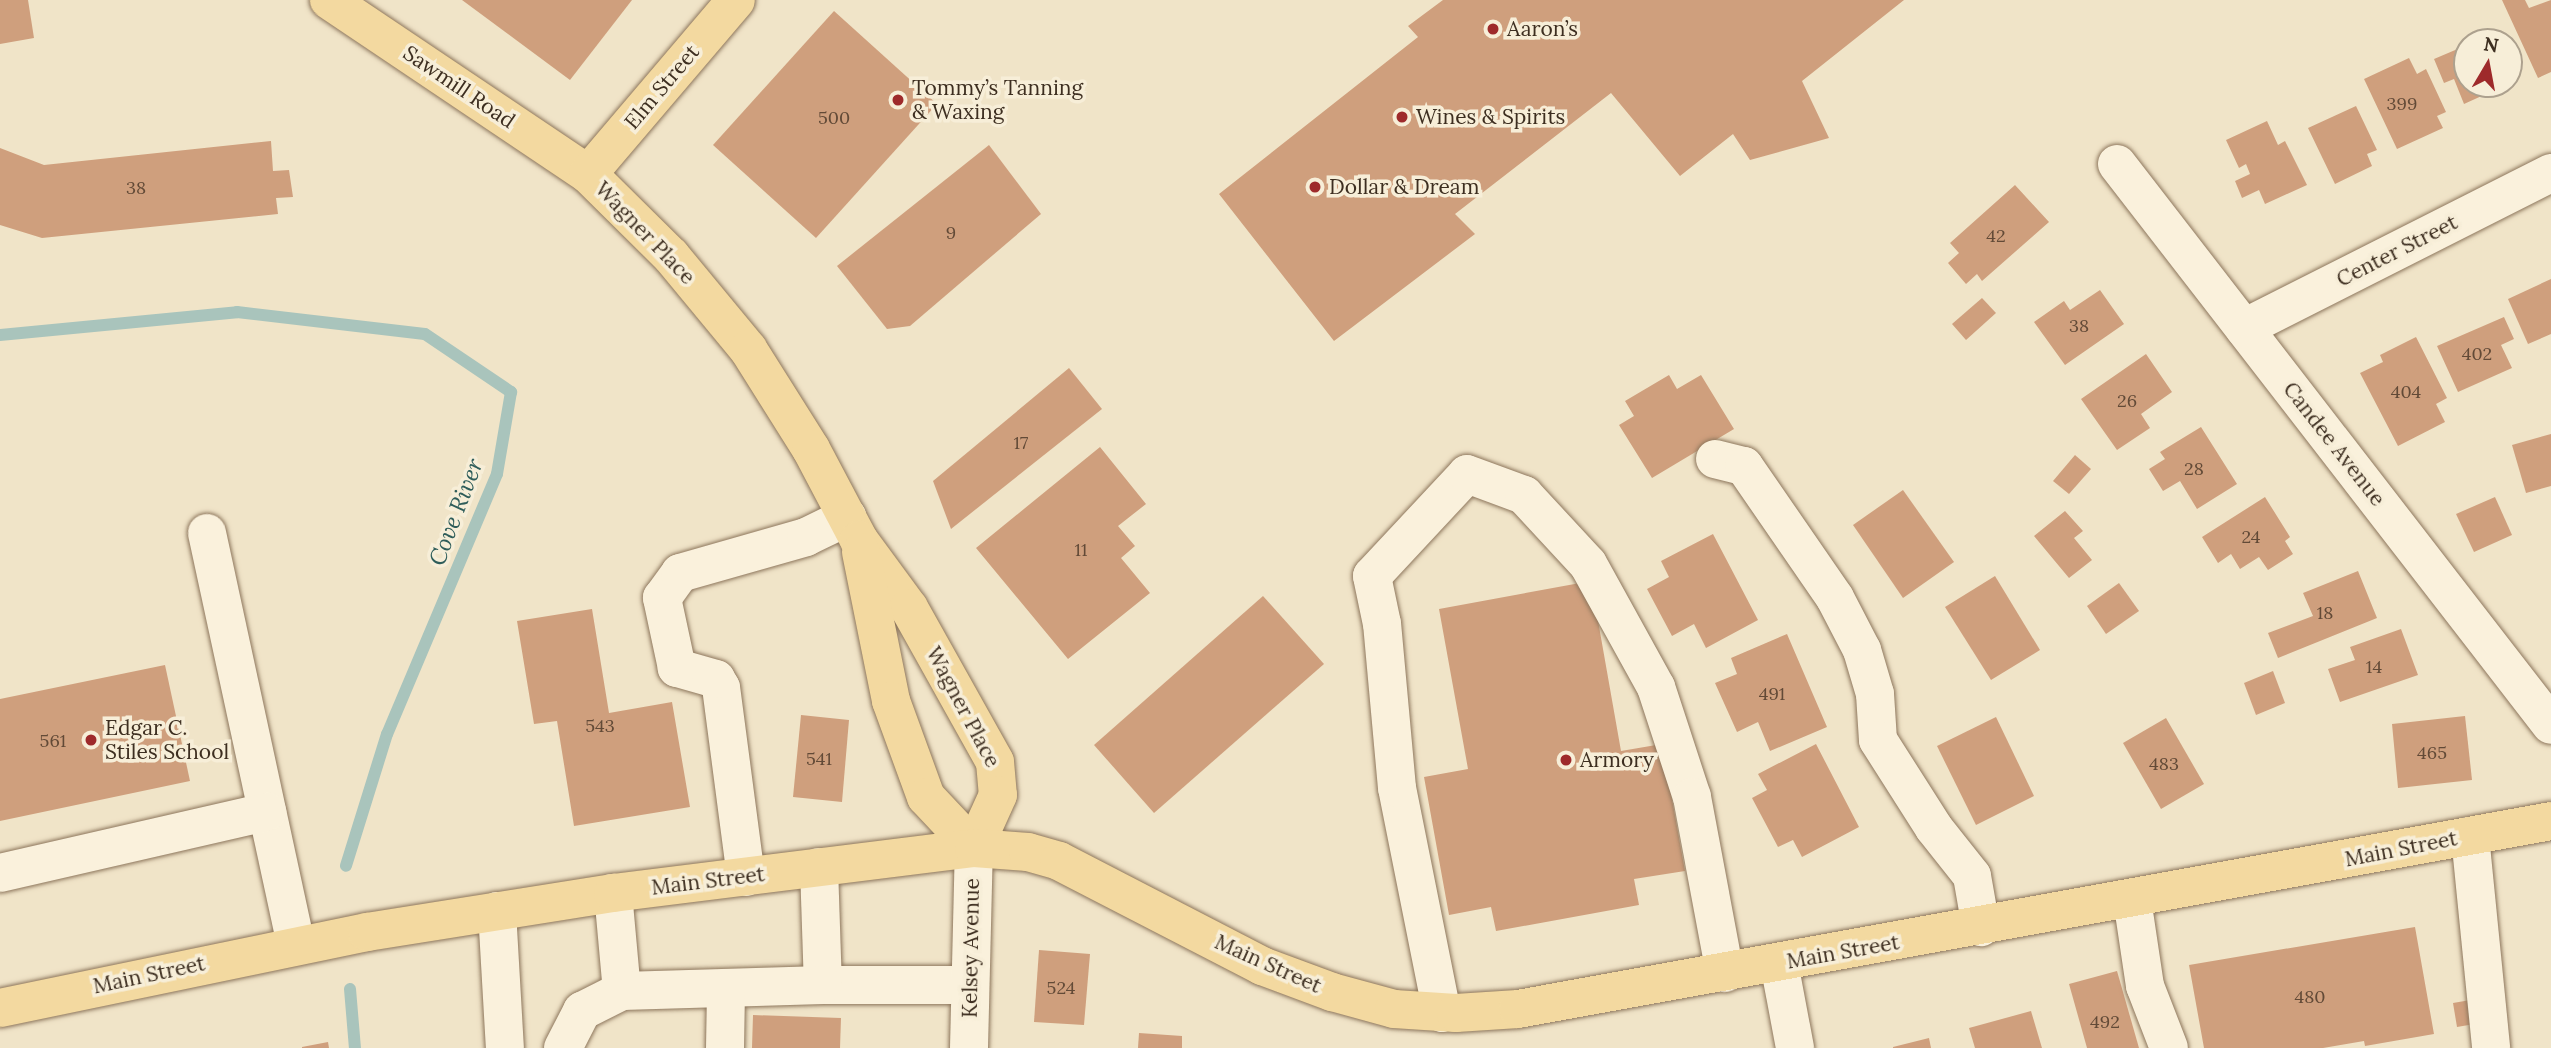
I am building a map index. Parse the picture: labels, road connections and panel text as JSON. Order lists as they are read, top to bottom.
{
  "streets": {
    "main road": [
      "Sawmill Road",
      "Elm Street",
      "Wagner Place",
      "Main Street"
    ],
    "street": ["Center Street", "Candee Avenue", "Kelsey Avenue"]
  },
  "crossings": [
    ["Sawmill Road", "Elm Street"],
    ["Sawmill Road", "Wagner Place"],
    ["Elm Street", "Wagner Place"],
    ["Wagner Place", "Main Street"],
    ["Wagner Place", "Kelsey Avenue"],
    ["Center Street", "Candee Avenue"],
    ["Main Street", "Kelsey Avenue"]
  ],
  "water": ["Cove River"],
  "places": [
    "Aaron’s",
    "Tommy’s Tanning & Waxing",
    "Wines & Spirits",
    "Dollar & Dream",
    "Edgar C. Stiles School",
    "Armory"
  ],
  "house_numbers": [
    "399",
    "500",
    "38",
    "9",
    "42",
    "38",
    "402",
    "404",
    "26",
    "17",
    "28",
    "24",
    "11",
    "18",
    "14",
    "491",
    "543",
    "561",
    "465",
    "541",
    "483",
    "524",
    "480",
    "492"
  ],
  "north": "top"
}
